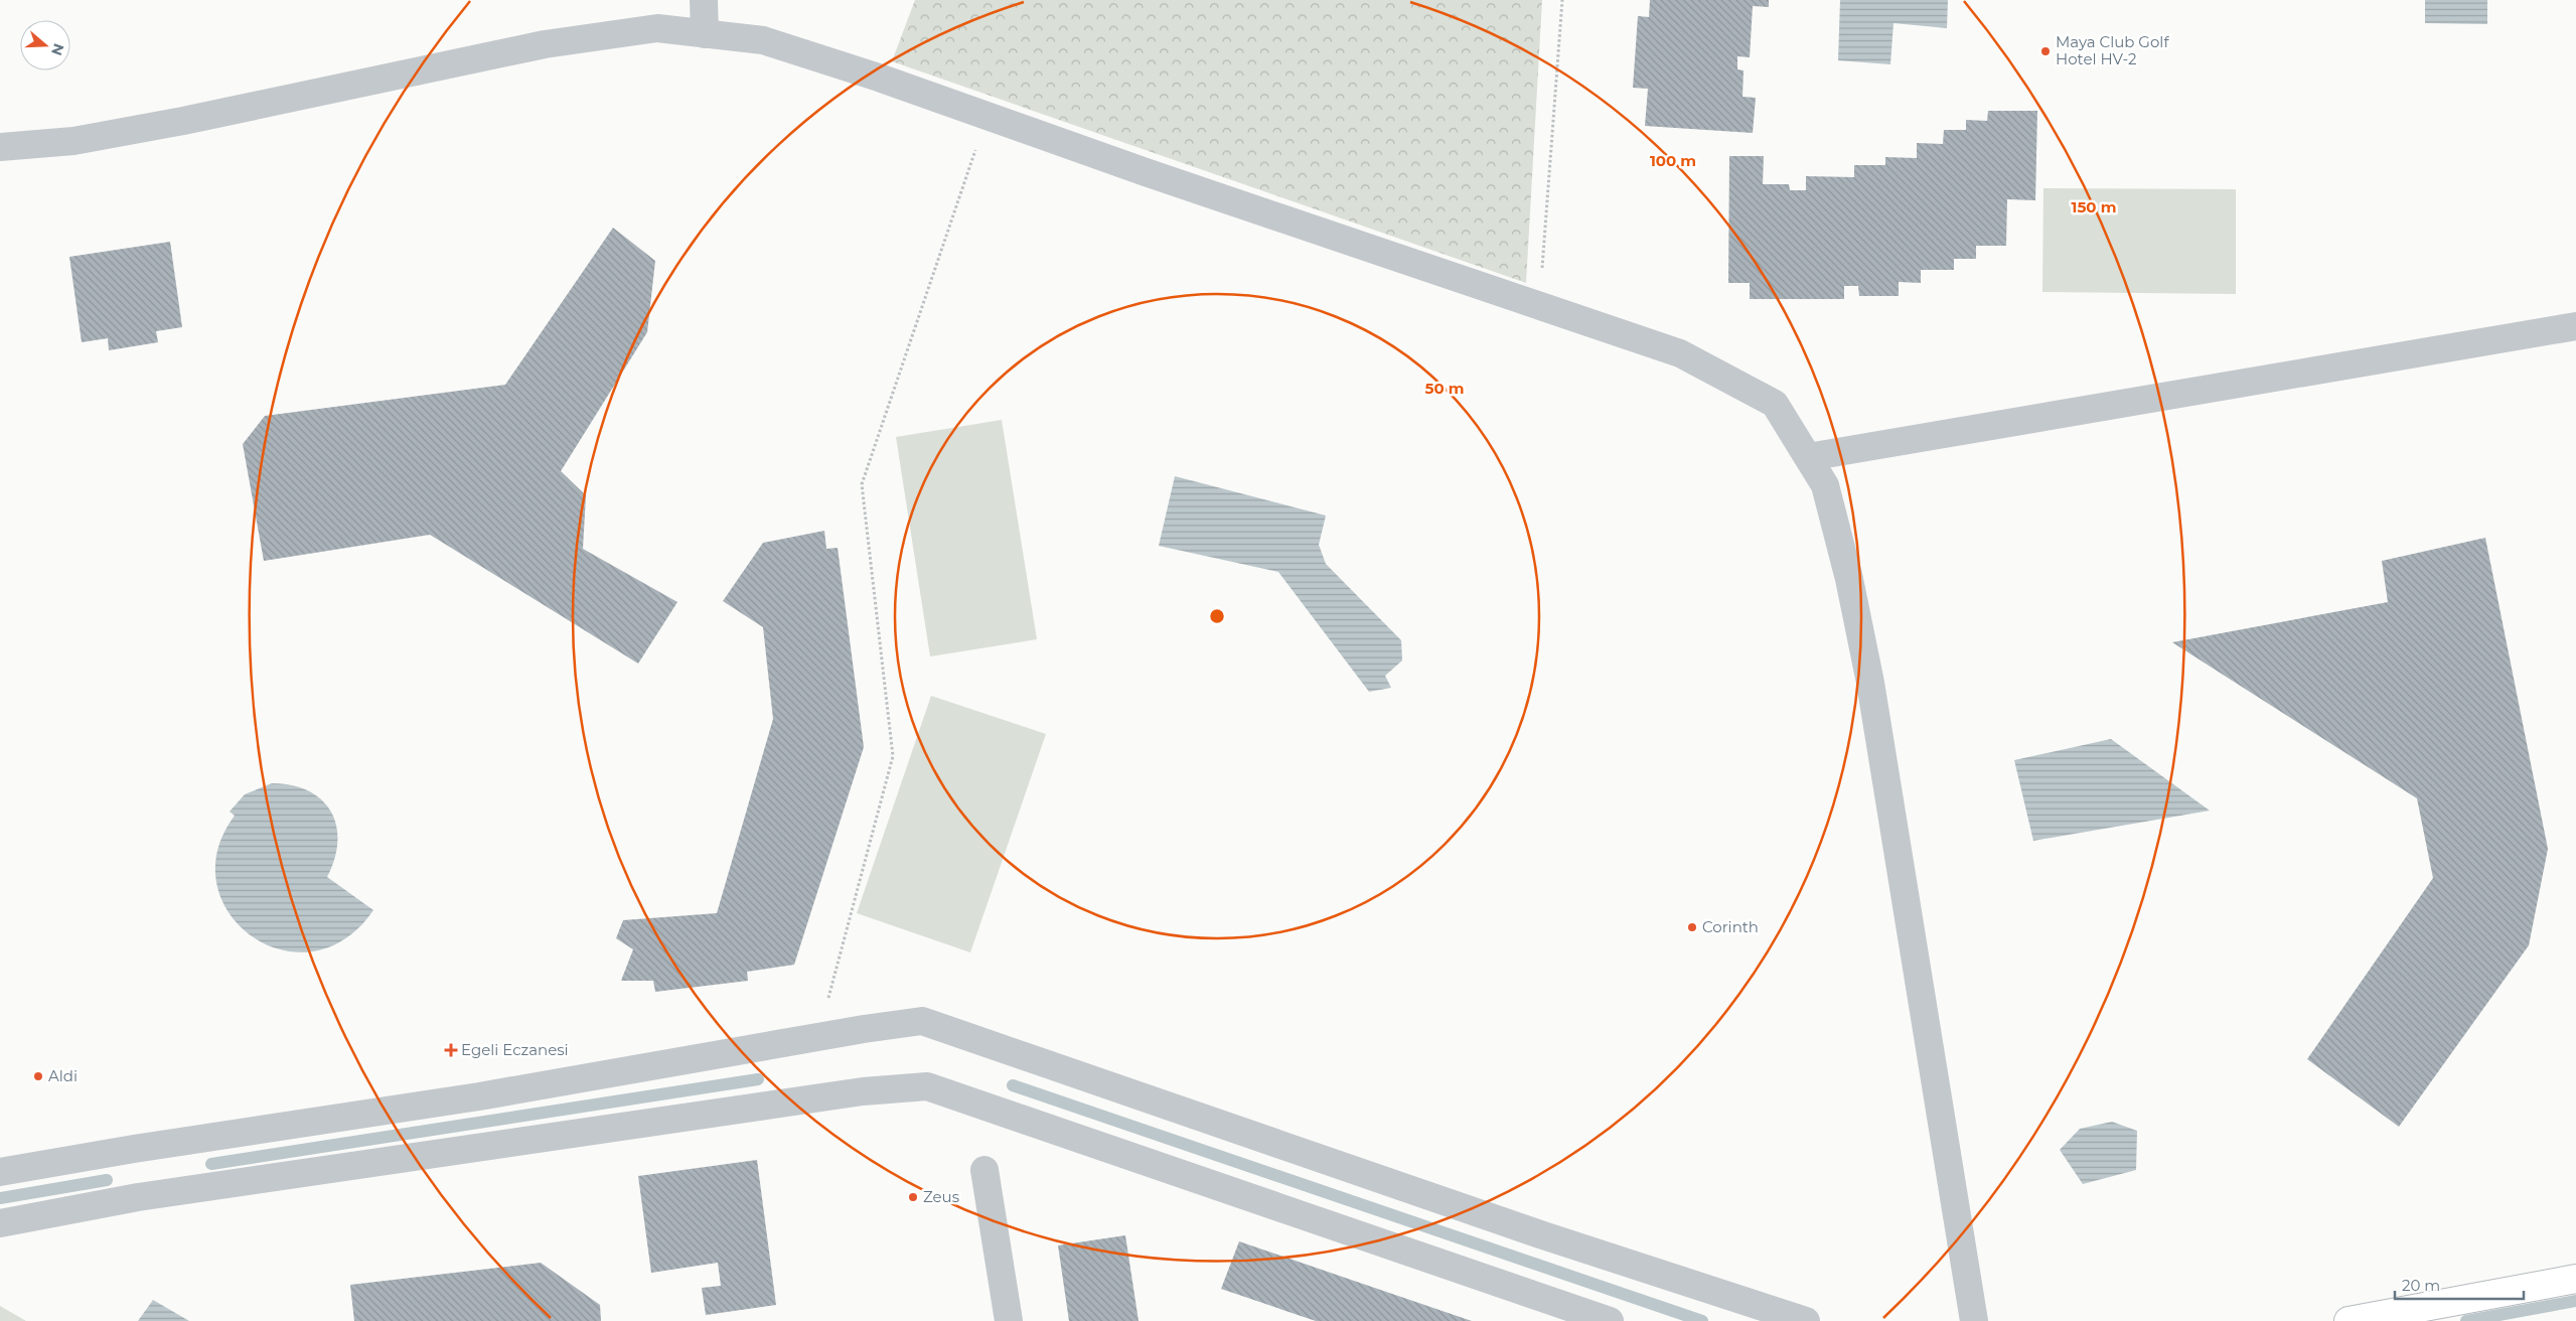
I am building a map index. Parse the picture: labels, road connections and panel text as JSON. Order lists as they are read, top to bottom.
{
  "places": {
    "other": [
      "Maya Club Golf Hotel HV-2",
      "Corinth",
      "Aldi",
      "Zeus"
    ],
    "health": ["Egeli Eczanesi"]
  },
  "scale_bar": "20 m",
  "north": "right",
  "rings": ["100 m", "150 m", "50 m"]
}
